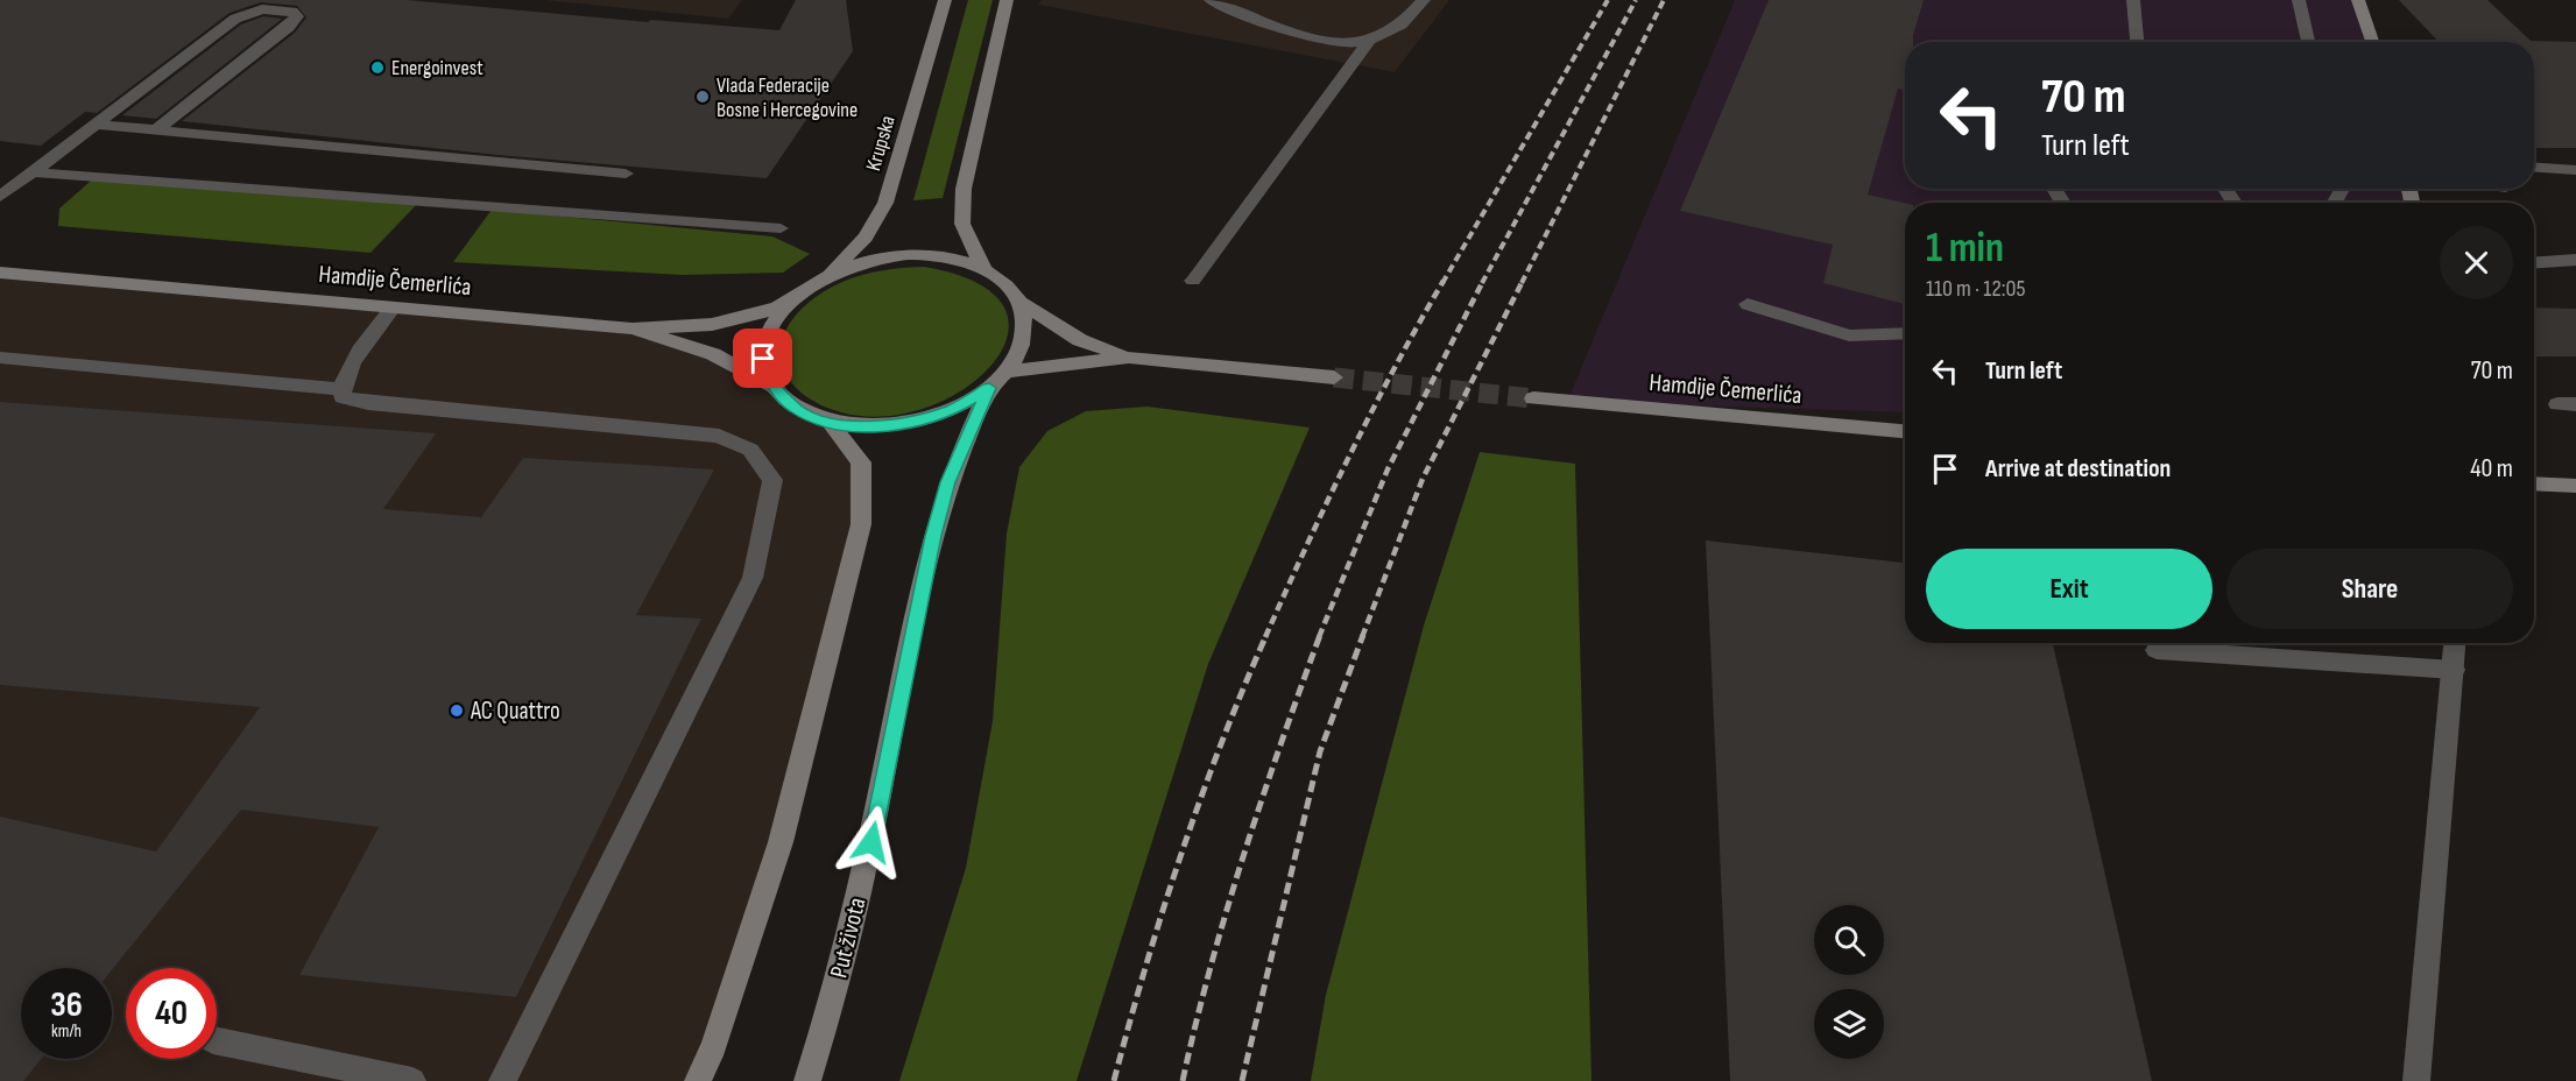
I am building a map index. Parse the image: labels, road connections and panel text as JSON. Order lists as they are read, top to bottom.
{
  "streets": {
    "main road": ["Krupska", "Hamdije Čemerlića", "Put života"]
  },
  "crossings": [
    ["Krupska", "Hamdije Čemerlića"],
    ["Krupska", "Put života"],
    ["Hamdije Čemerlića", "Put života"]
  ],
  "places": ["Energoinvest", "Vlada Federacije Bosne i Hercegovine", "AC Quattro"],
  "page": {
    "turn": ["70 m", "Turn left"],
    "heading": ["1 min", "110 m · 12:05"],
    "list": [
      {
        "name": "Turn left",
        "value": "70 m"
      },
      {
        "name": "Arrive at destination",
        "value": "40 m"
      }
    ],
    "buttons": ["Exit", "Share"],
    "speed": "36 km/h",
    "limit": "40"
  }
}
